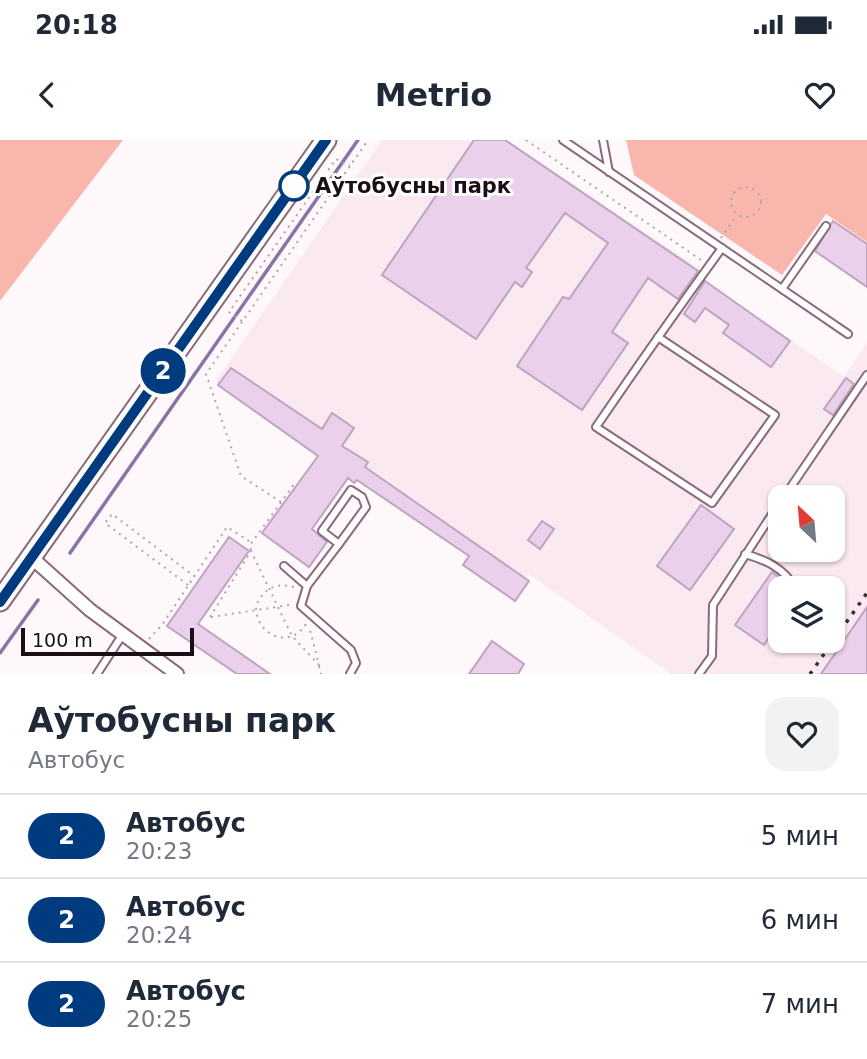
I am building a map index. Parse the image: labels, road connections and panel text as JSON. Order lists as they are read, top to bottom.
{
  "places": ["Аўтобусны парк"],
  "lines": ["bus line 2"],
  "scale_bar": "100 m",
  "north": "top left",
  "page": {
    "status": "20:18",
    "header": "Metrio",
    "on_map": "2",
    "scale": "100 m",
    "heading": ["Аўтобусны парк", "Автобус"],
    "list": [
      {
        "mark": "2",
        "name": "Автобус",
        "note": "20:23",
        "value": "5 мин"
      },
      {
        "mark": "2",
        "name": "Автобус",
        "note": "20:24",
        "value": "6 мин"
      },
      {
        "mark": "2",
        "name": "Автобус",
        "note": "20:25",
        "value": "7 мин"
      }
    ]
  }
}
